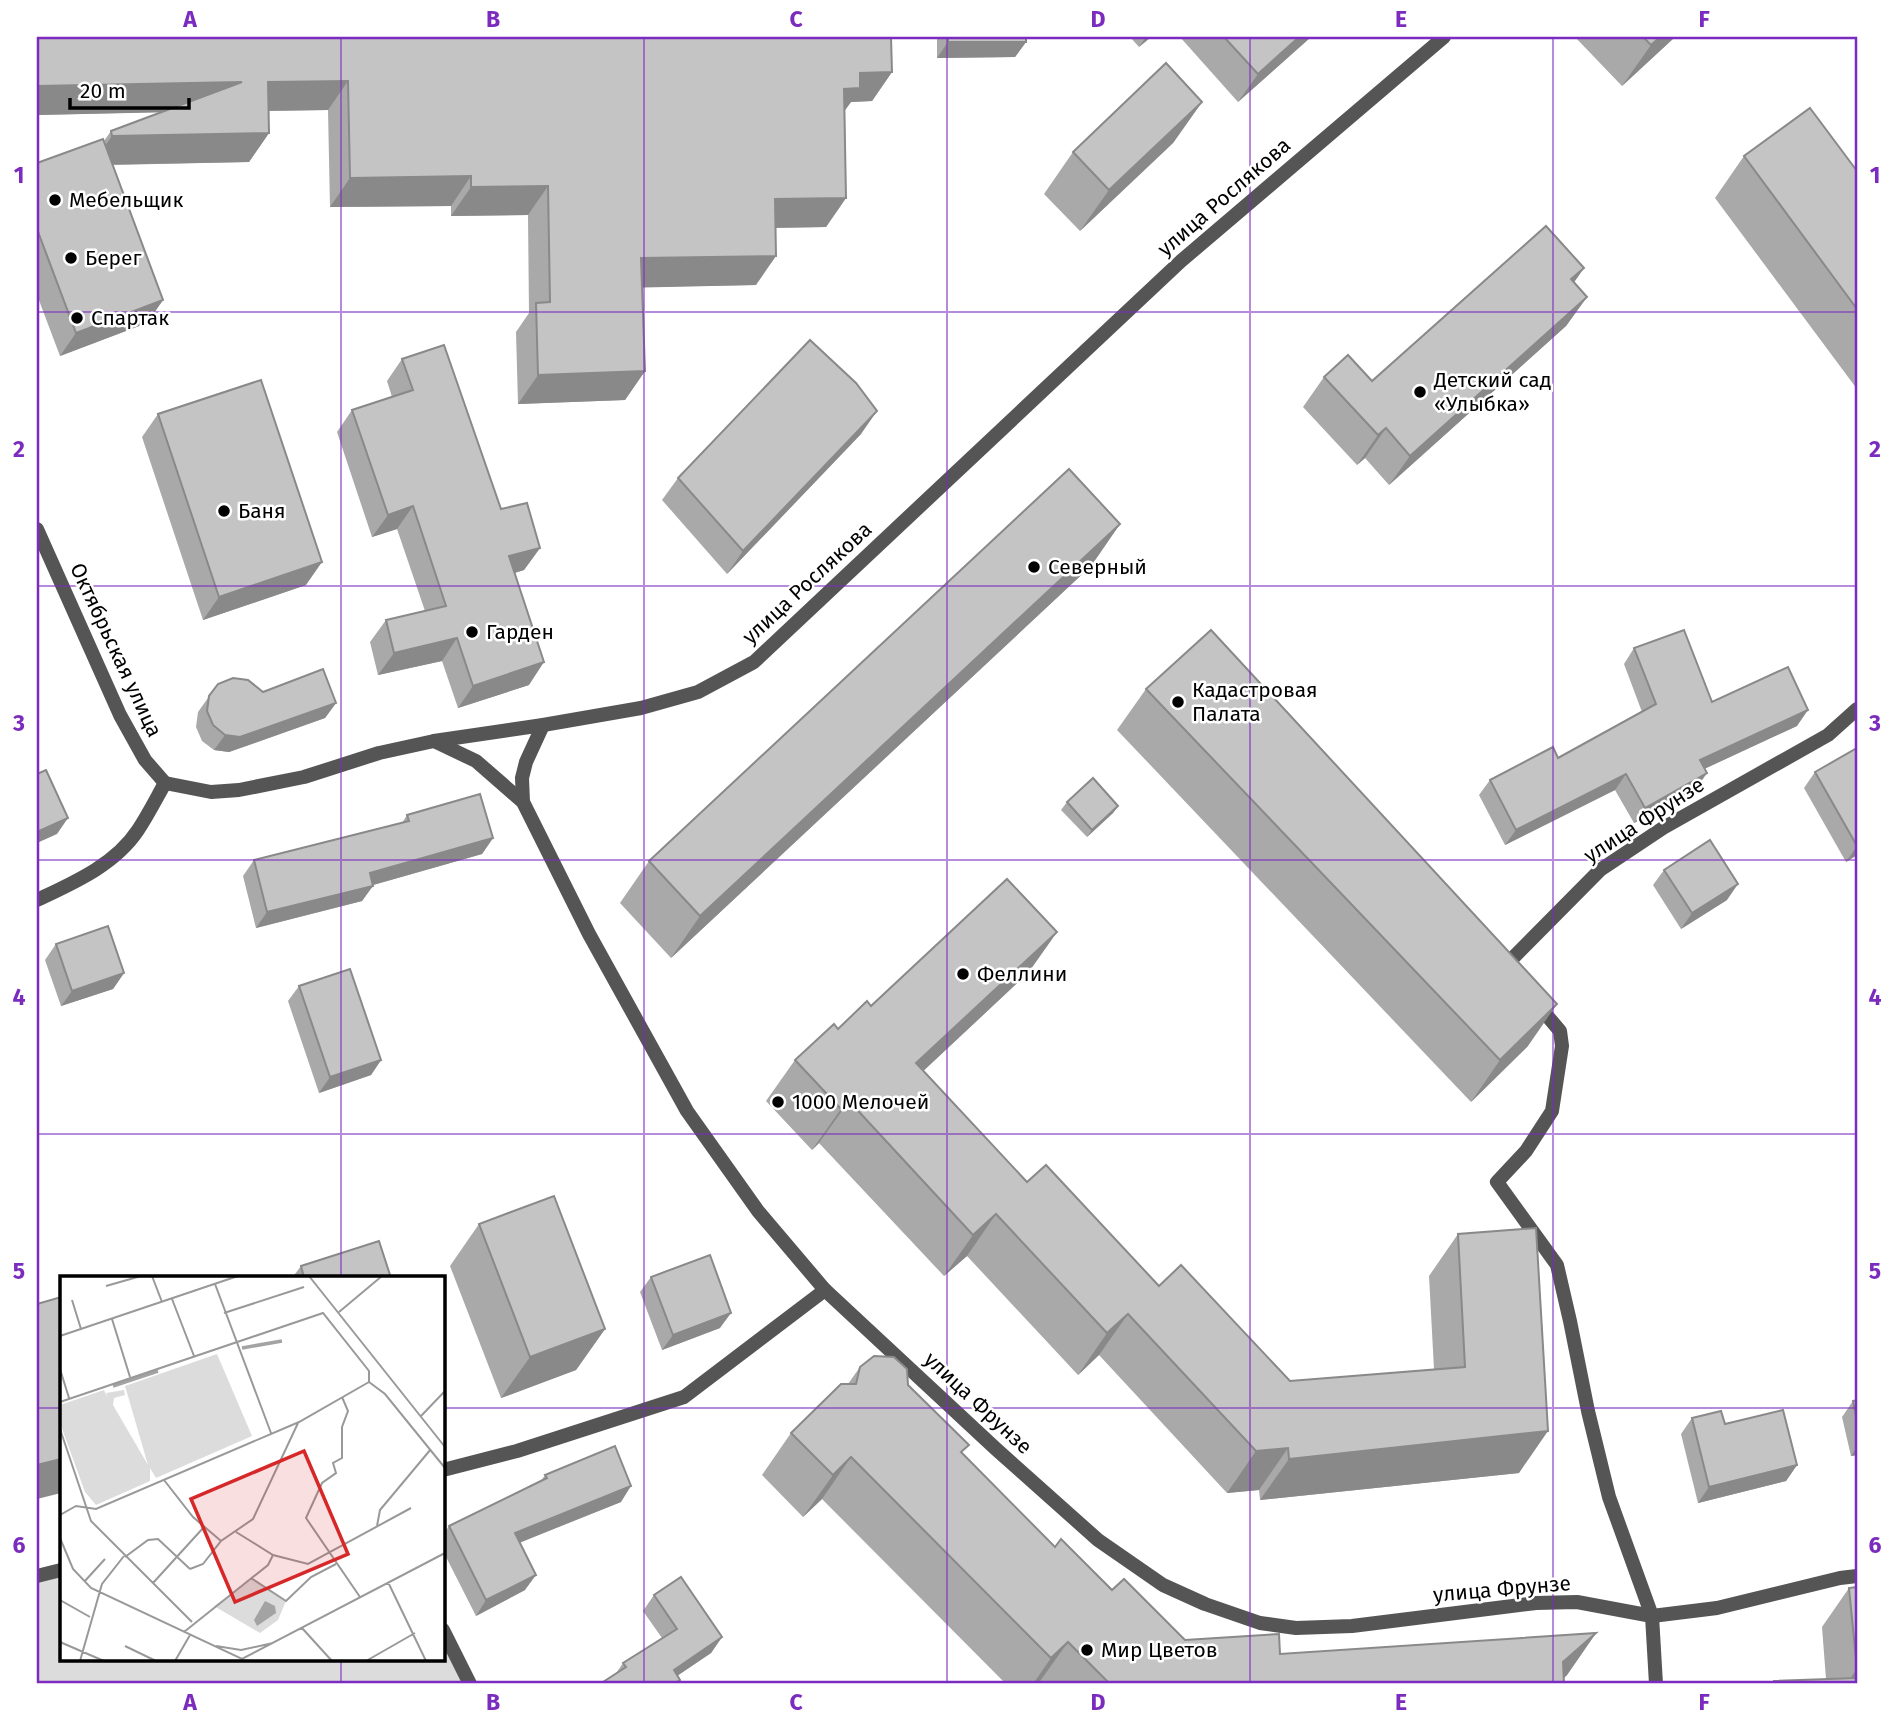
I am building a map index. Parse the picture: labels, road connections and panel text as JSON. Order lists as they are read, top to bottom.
{
  "streets": {
    "street": ["улица Рослякова", "Октябрьская улица", "улица Фрунзе"]
  },
  "crossings": [
    ["улица Рослякова", "Октябрьская улица"]
  ],
  "places": [
    "Мебельщик",
    "Берег",
    "Спартак",
    "Детский сад «Улыбка»",
    "Баня",
    "Северный",
    "Гарден",
    "Кадастровая Палата",
    "Феллини",
    "1000 Мелочей",
    "Мир Цветов"
  ],
  "scale_bar": "20 m",
  "grid": {
    "columns": [
      "A",
      "B",
      "C",
      "D",
      "E",
      "F"
    ],
    "rows": [
      "1",
      "2",
      "3",
      "4",
      "5",
      "6"
    ]
  }
}
